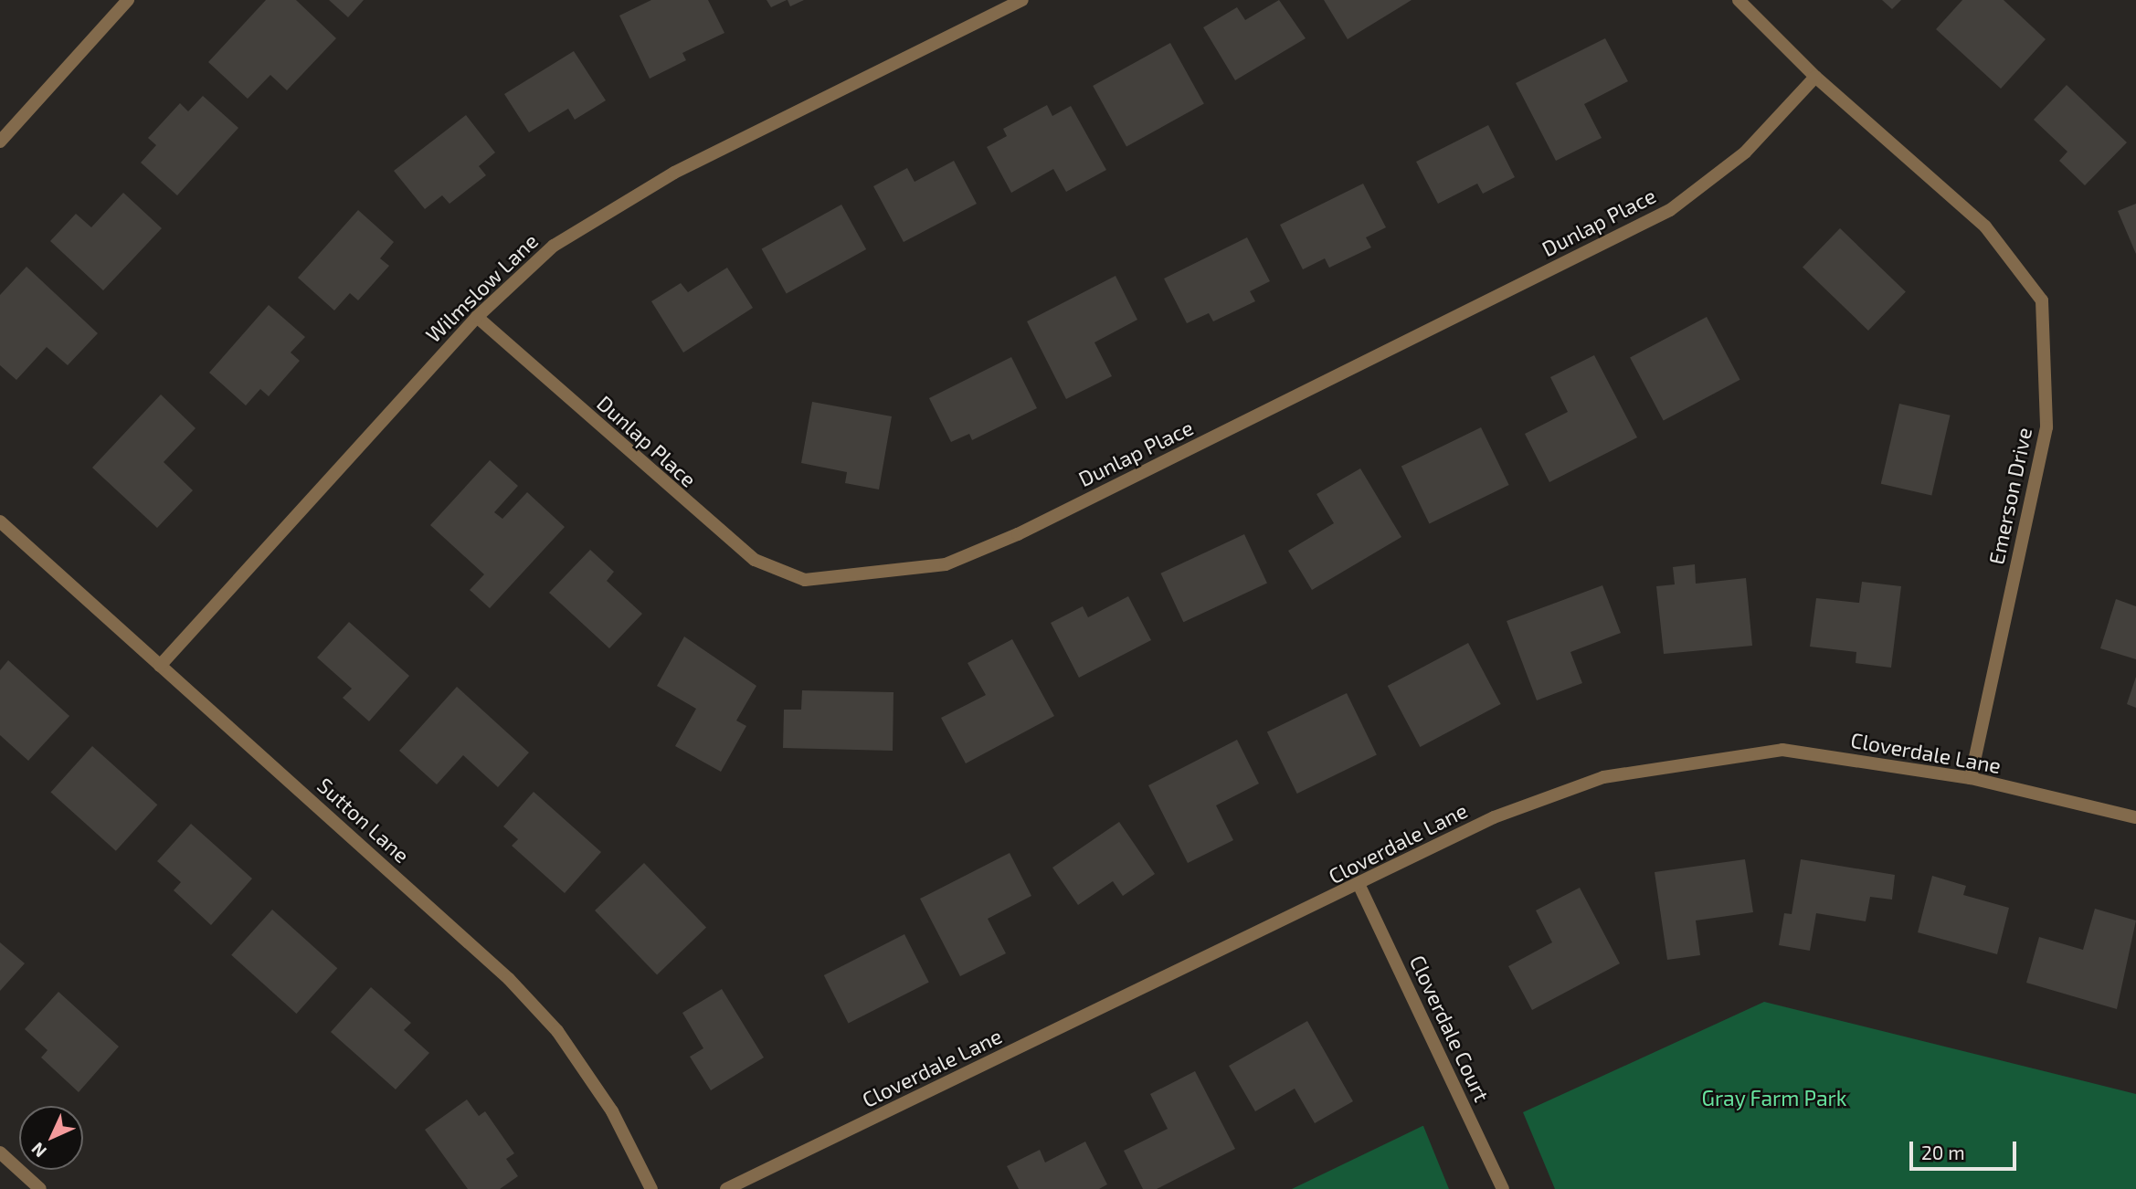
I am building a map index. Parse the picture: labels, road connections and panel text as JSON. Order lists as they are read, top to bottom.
{
  "streets": {
    "street": [
      "Dunlap Place",
      "Wilmslow Lane",
      "Emerson Drive",
      "Cloverdale Lane",
      "Sutton Lane",
      "Cloverdale Court"
    ]
  },
  "crossings": [
    ["Dunlap Place", "Wilmslow Lane"],
    ["Dunlap Place", "Emerson Drive"],
    ["Wilmslow Lane", "Sutton Lane"],
    ["Emerson Drive", "Cloverdale Lane"],
    ["Cloverdale Lane", "Cloverdale Court"]
  ],
  "parks": ["Gray Farm Park"],
  "scale_bar": "20 m",
  "north": "bottom left"
}
